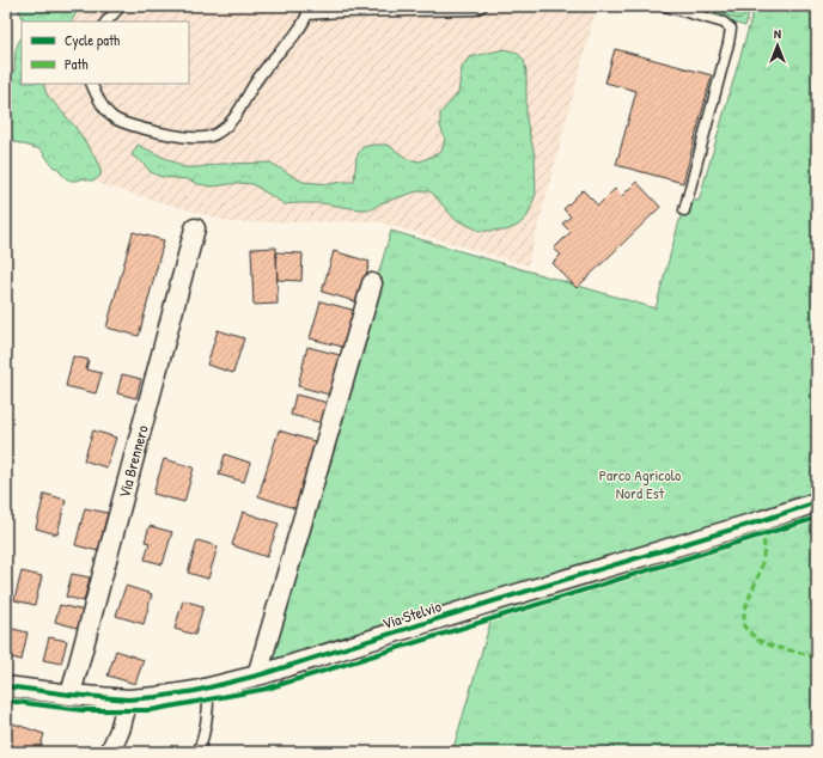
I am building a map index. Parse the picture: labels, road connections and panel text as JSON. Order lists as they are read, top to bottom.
{
  "streets": {
    "street": ["Via Brennero", "Via Stelvio"]
  },
  "crossings": [
    ["Via Brennero", "Via Stelvio"]
  ],
  "parks": ["Parco Agricolo Nord Est"],
  "legend": ["Cycle path", "Path"],
  "north": "top"
}
